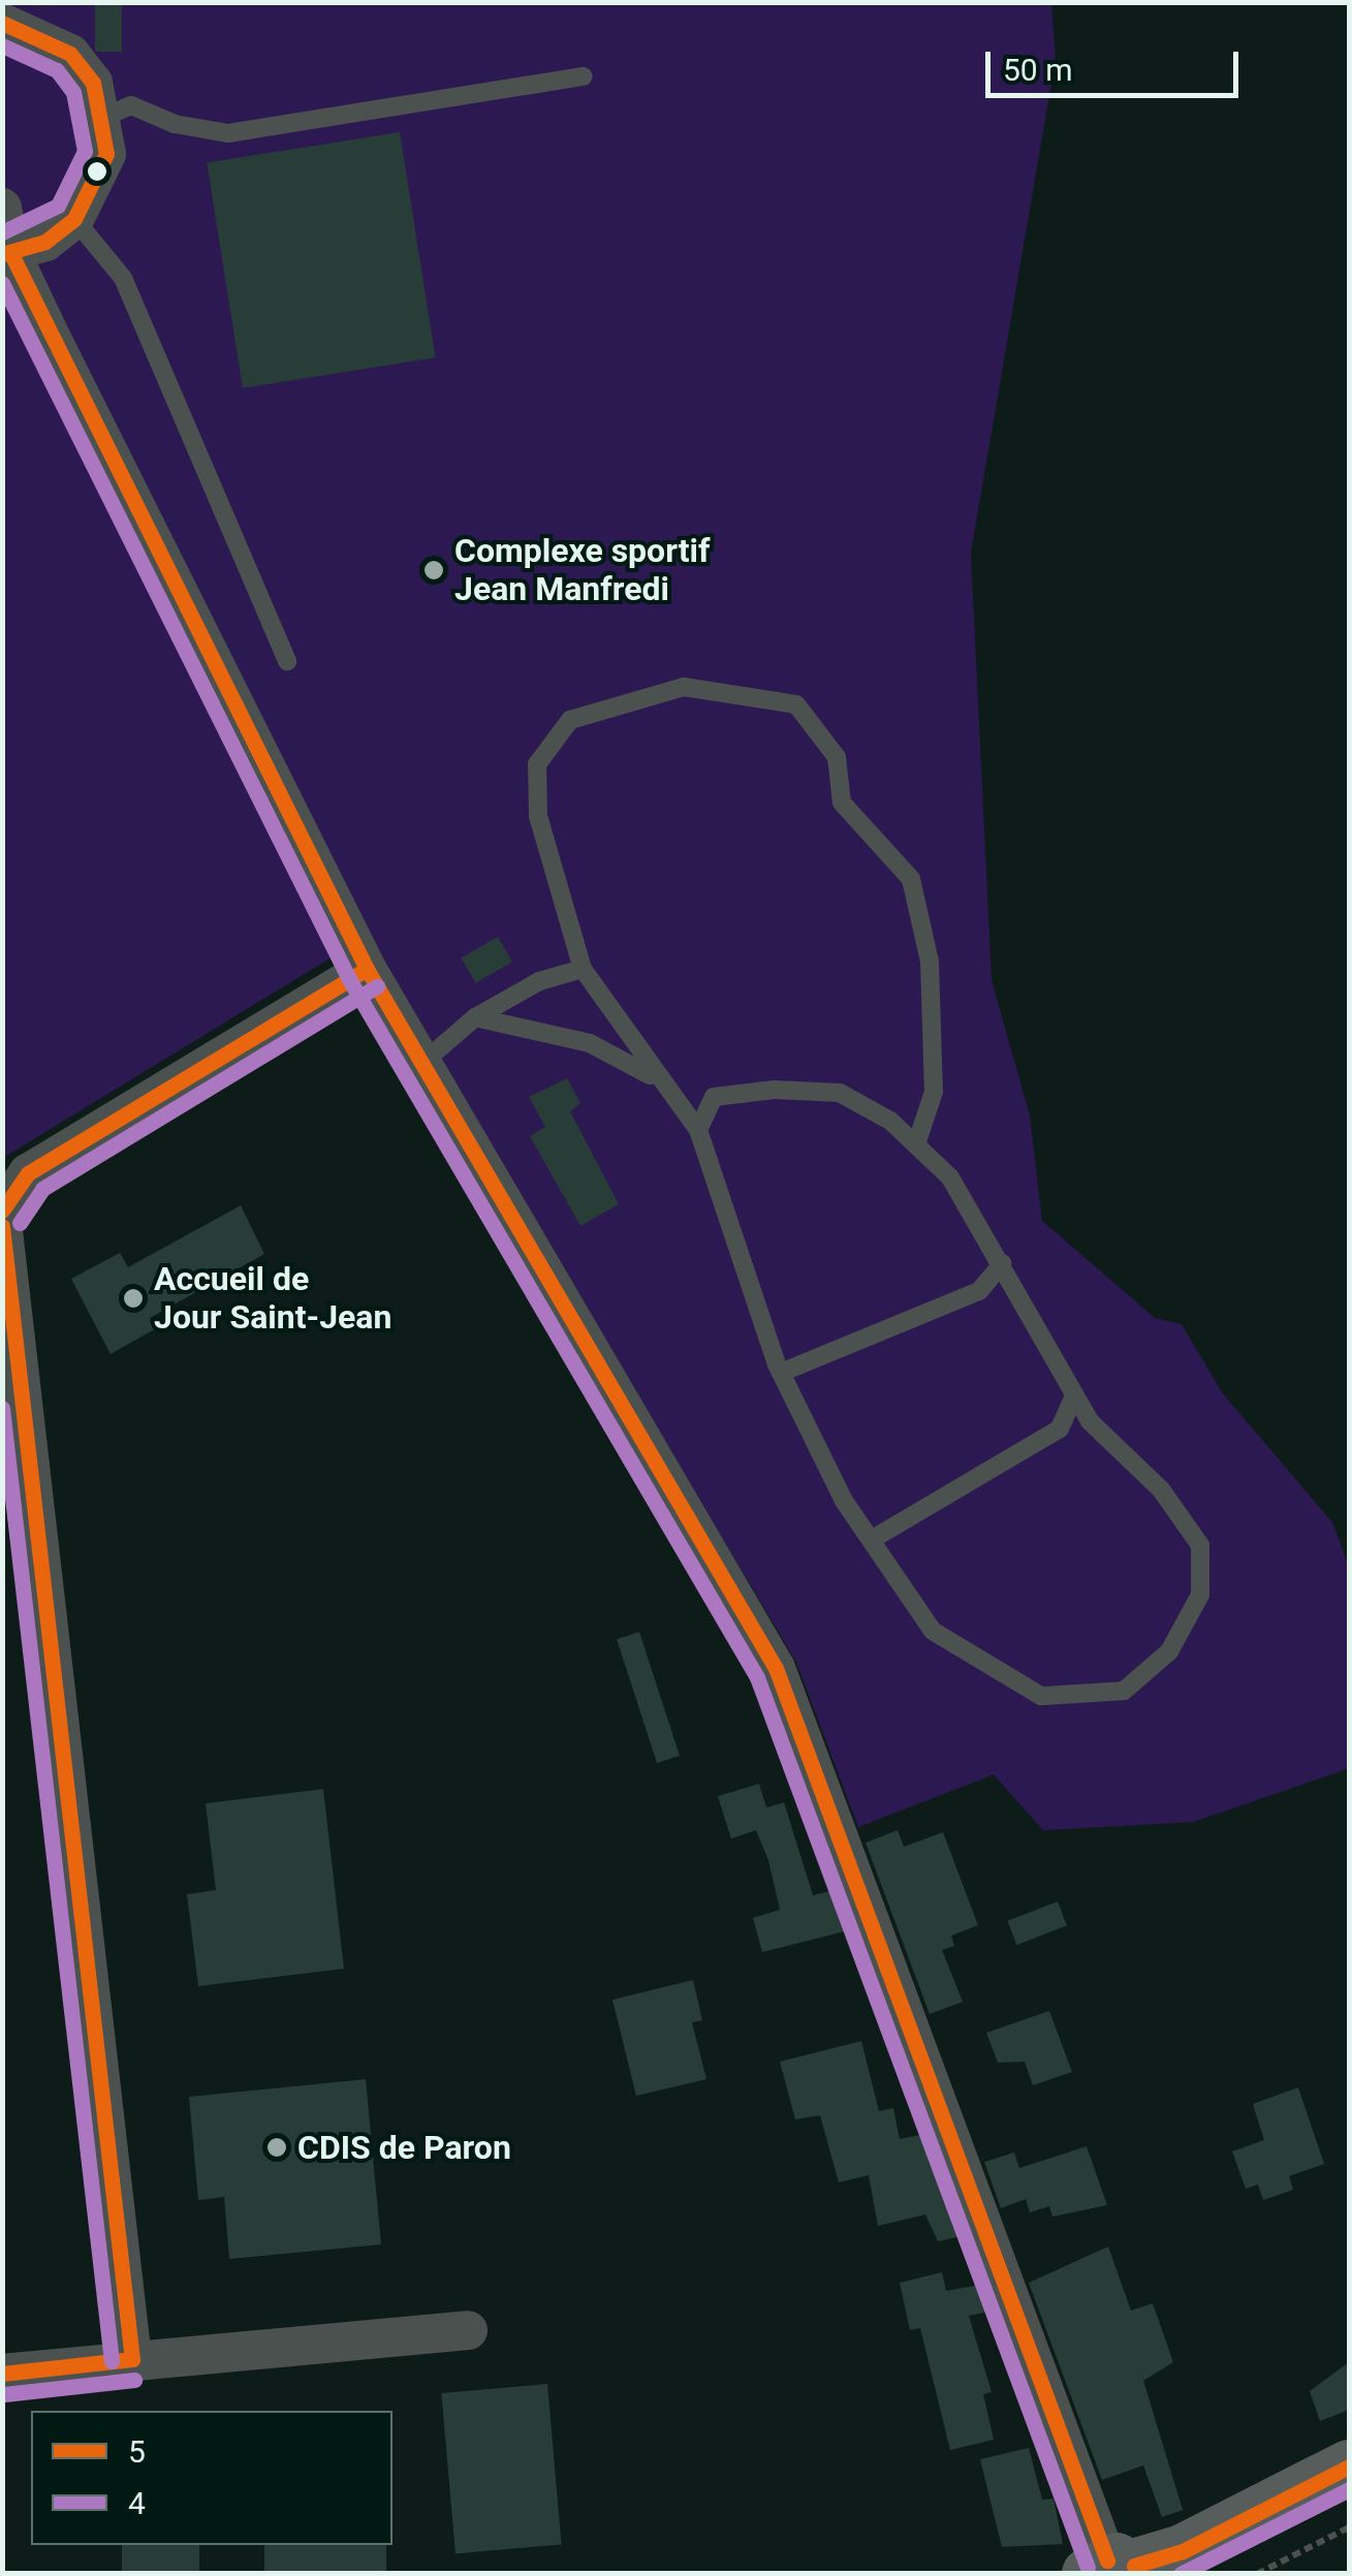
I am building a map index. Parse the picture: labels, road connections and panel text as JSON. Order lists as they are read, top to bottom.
{
  "places": ["Complexe sportif Jean Manfredi", "Accueil de Jour Saint-Jean", "CDIS de Paron"],
  "lines": ["transit line 5", "transit line 4"],
  "legend": ["5", "4"],
  "scale_bar": "50 m"
}
